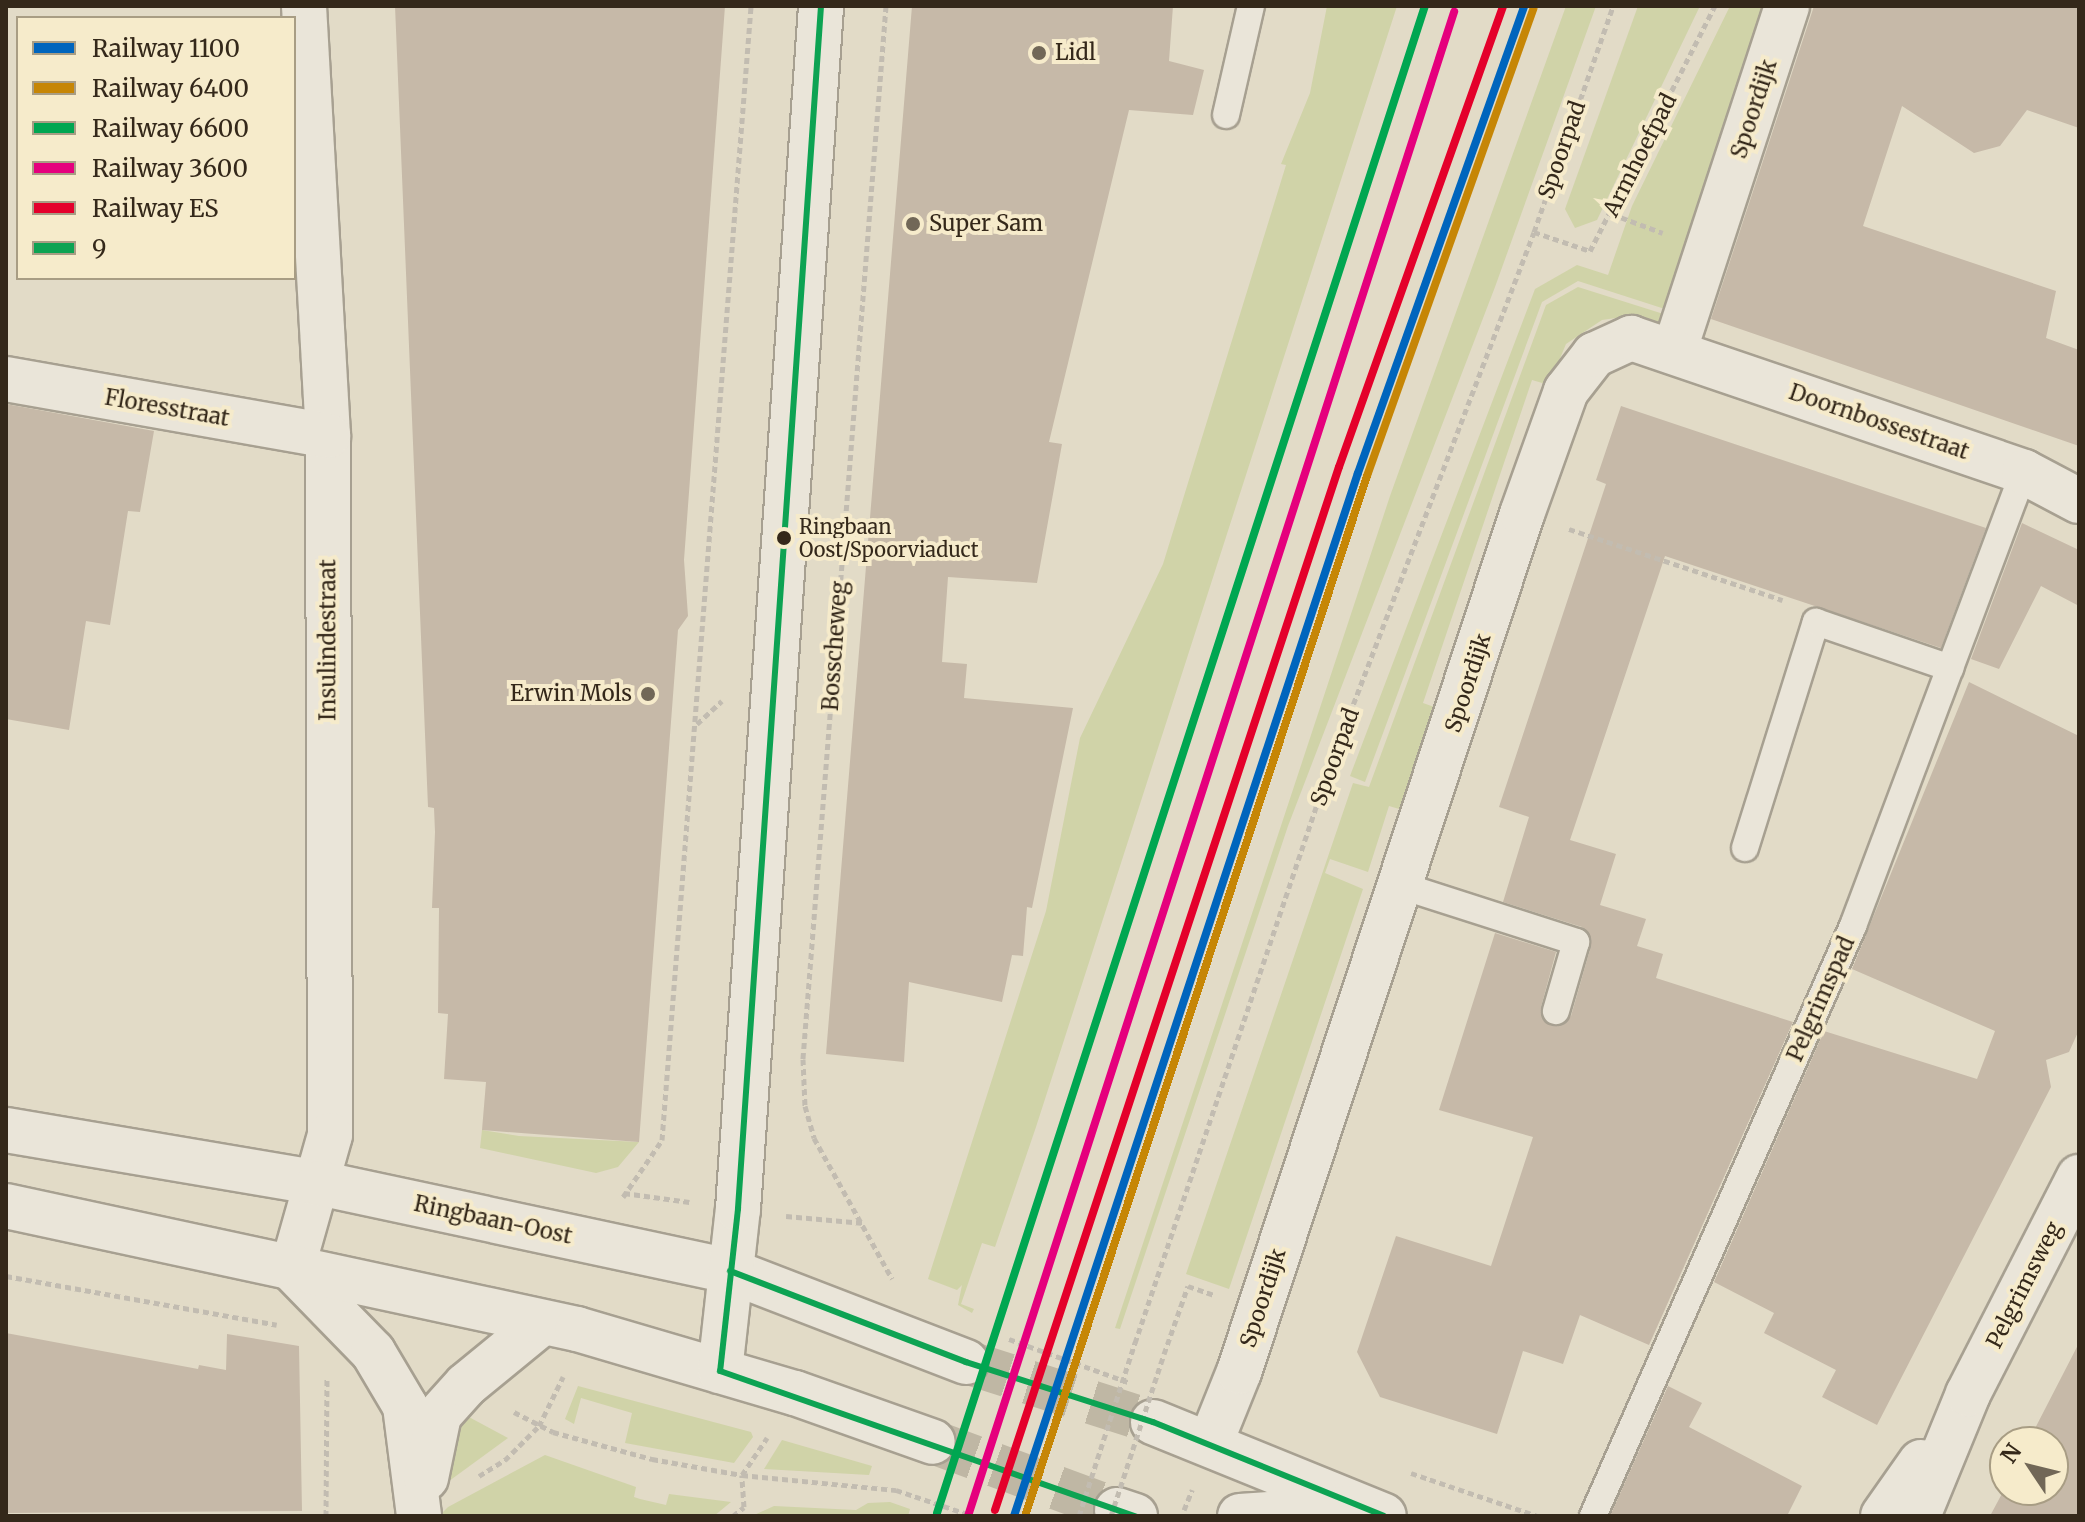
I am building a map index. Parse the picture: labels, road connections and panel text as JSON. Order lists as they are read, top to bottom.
{
  "streets": {
    "street": [
      "Spoordijk",
      "Floresstraat",
      "Doornbossestraat",
      "Insulindestraat",
      "Ringbaan-Oost",
      "Pelgrimsweg"
    ],
    "lane": ["Pelgrimspad"],
    "path": ["Spoorpad", "Armhoefpad", "Bosscheweg"]
  },
  "crossings": [
    ["Spoordijk", "Doornbossestraat"],
    ["Spoorpad", "Armhoefpad"],
    ["Floresstraat", "Insulindestraat"],
    ["Doornbossestraat", "Pelgrimspad"],
    ["Insulindestraat", "Ringbaan-Oost"]
  ],
  "places": [
    "Lidl",
    "Super Sam",
    "Ringbaan Oost/Spoorviaduct",
    "Erwin Mols"
  ],
  "lines": [
    "rail line 1100",
    "rail line 6600",
    "rail line ES",
    "transit line 9",
    "rail line 6400",
    "rail line 3600"
  ],
  "legend": [
    "Railway 1100",
    "Railway 6400",
    "Railway 6600",
    "Railway 3600",
    "Railway ES",
    "9"
  ],
  "north": "top left"
}
